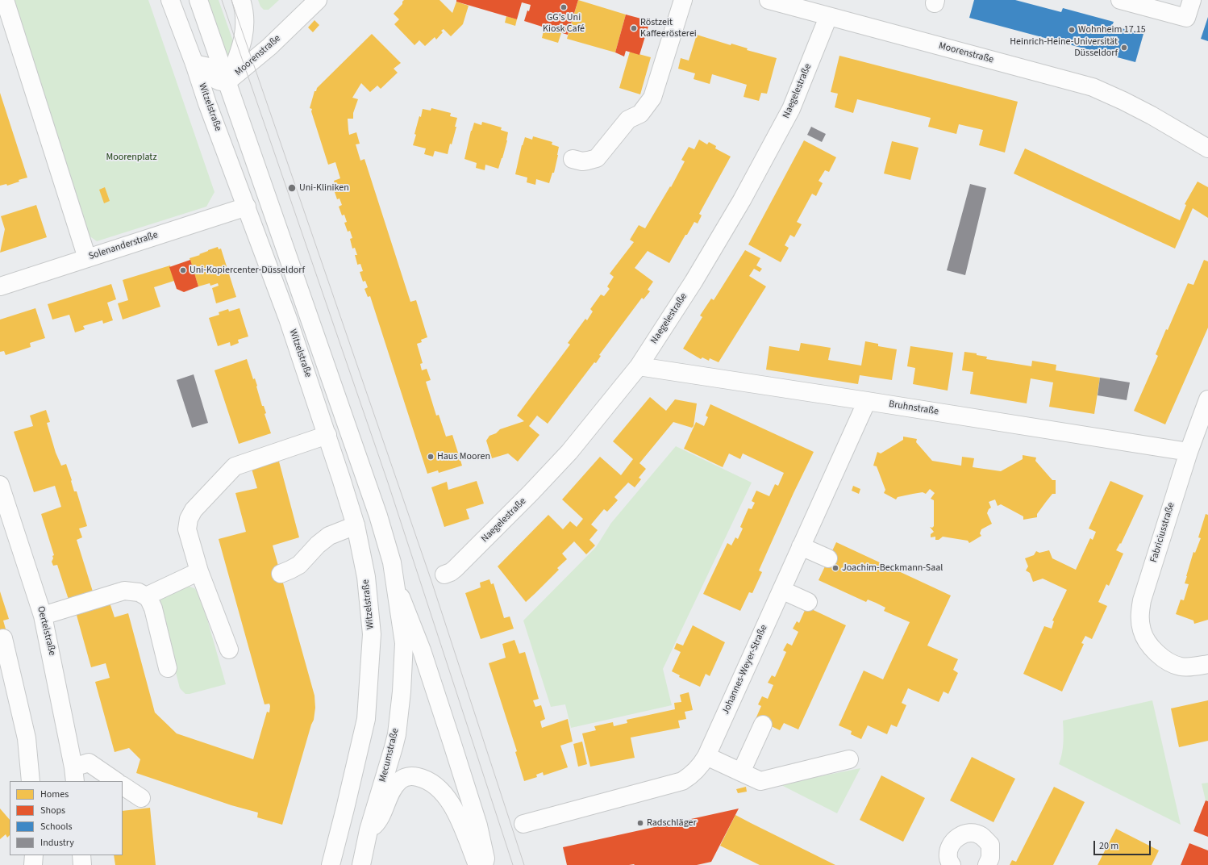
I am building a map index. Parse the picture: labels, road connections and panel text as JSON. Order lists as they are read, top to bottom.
{
  "streets": {
    "street": [
      "Moorenstraße",
      "Naegelestraße",
      "Witzelstraße",
      "Solenanderstraße",
      "Bruhnstraße",
      "Fabriciusstraße",
      "Oertelstraße",
      "Johannes-Weyer-Straße",
      "Mecumstraße"
    ]
  },
  "crossings": [
    ["Moorenstraße", "Naegelestraße"],
    ["Moorenstraße", "Witzelstraße"],
    ["Naegelestraße", "Bruhnstraße"],
    ["Witzelstraße", "Solenanderstraße"],
    ["Bruhnstraße", "Fabriciusstraße"],
    ["Bruhnstraße", "Johannes-Weyer-Straße"]
  ],
  "parks": ["Moorenplatz"],
  "places": [
    "GG's Uni Kiosk Café",
    "Röstzeit Kaffeerösterei",
    "Wohnheim 17.15",
    "Heinrich-Heine-Universität Düsseldorf",
    "Uni-Kliniken",
    "Uni-Kopiercenter-Düsseldorf",
    "Haus Mooren",
    "Joachim-Beckmann-Saal",
    "Radschläger"
  ],
  "legend": [
    "Homes",
    "Shops",
    "Schools",
    "Industry"
  ],
  "scale_bar": "20 m"
}
